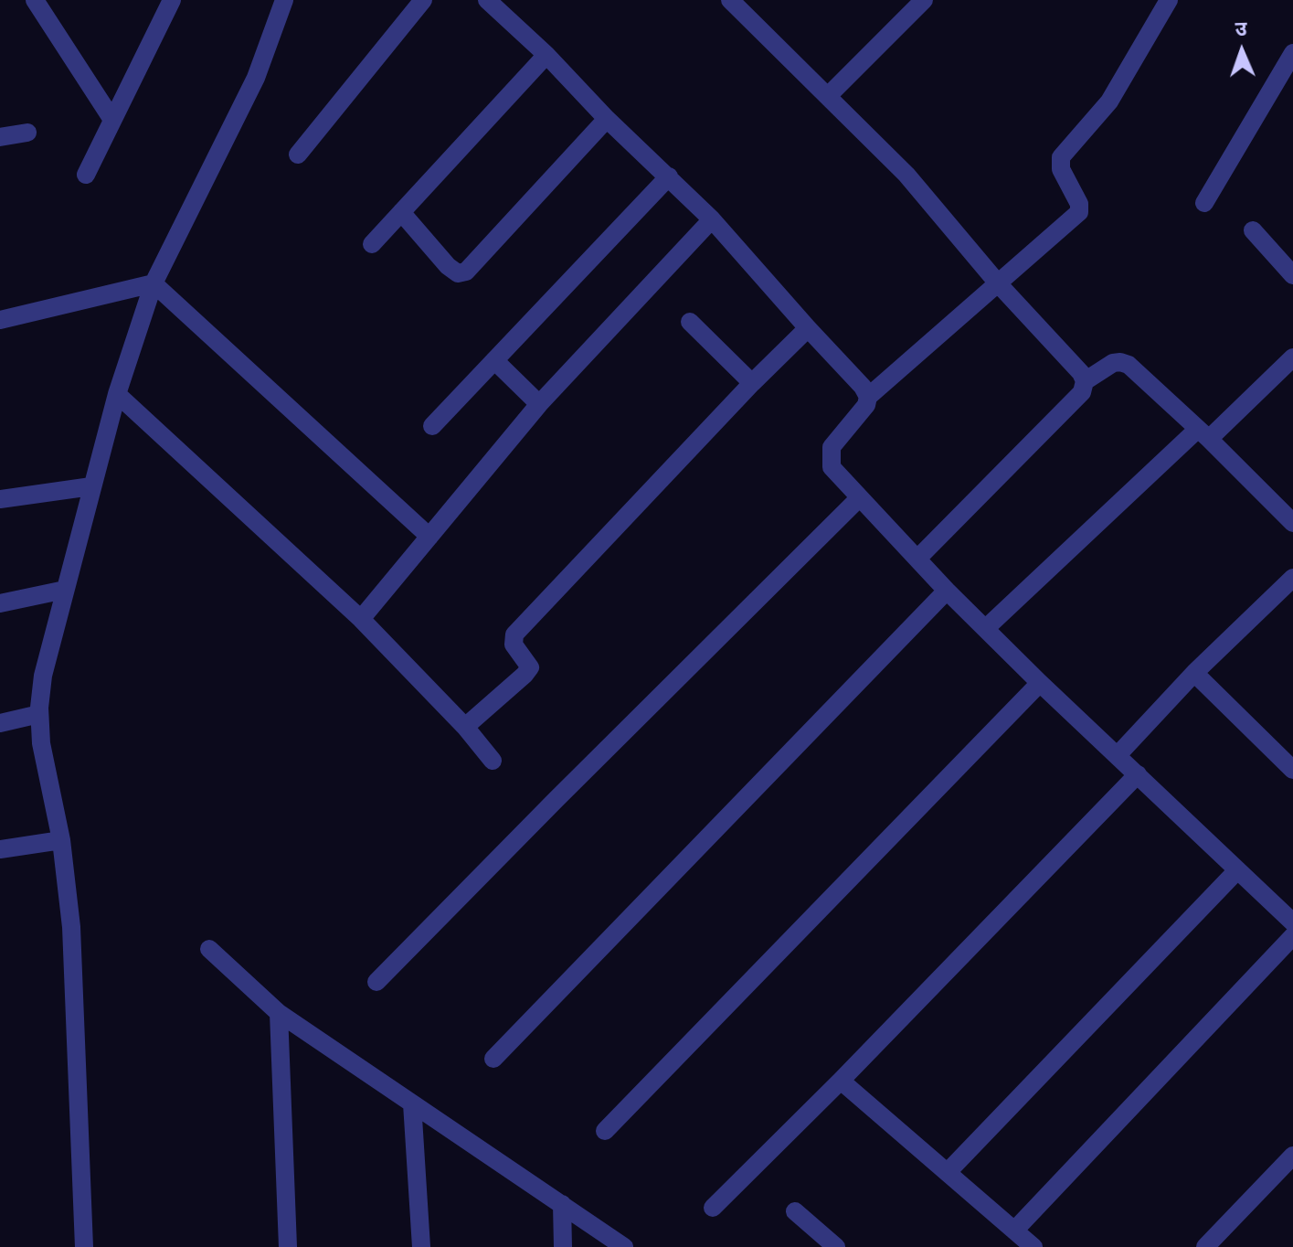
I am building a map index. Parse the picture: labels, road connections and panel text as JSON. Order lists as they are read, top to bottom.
{
  "north": "top"
}
